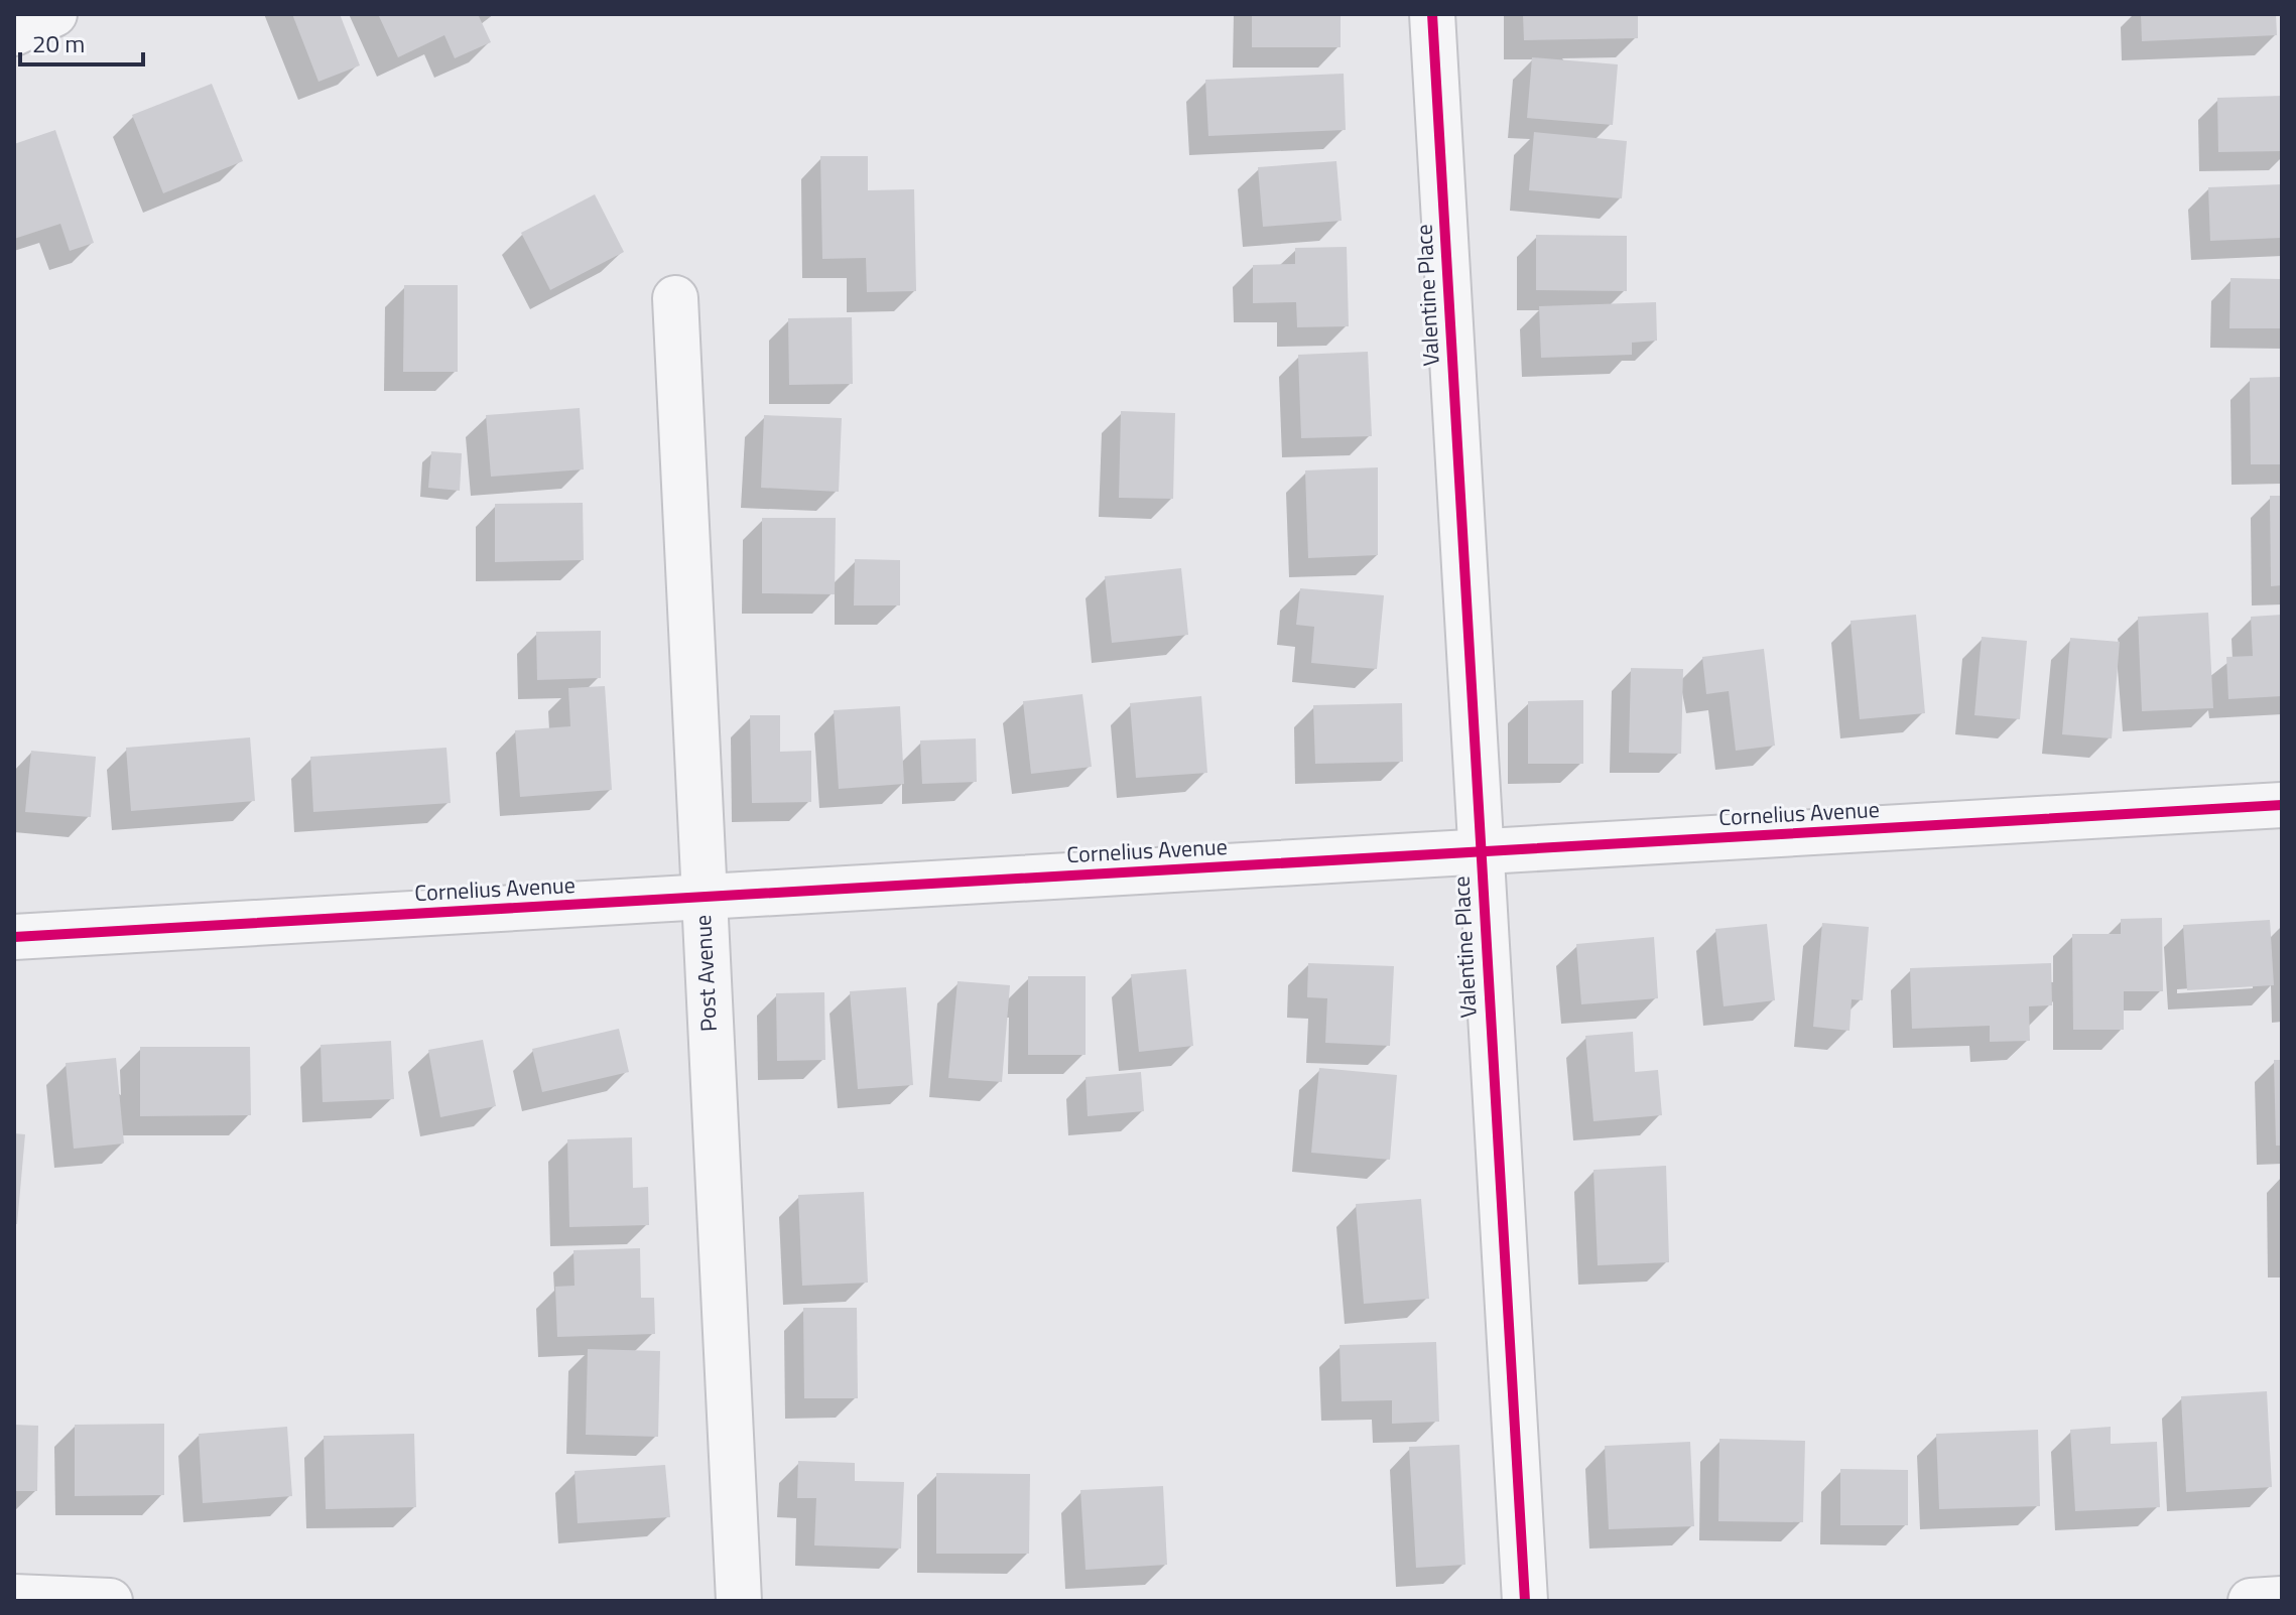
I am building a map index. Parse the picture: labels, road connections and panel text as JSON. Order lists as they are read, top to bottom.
{
  "streets": {
    "street": ["Valentine Place", "Cornelius Avenue", "Post Avenue"]
  },
  "crossings": [
    ["Valentine Place", "Cornelius Avenue"],
    ["Cornelius Avenue", "Post Avenue"]
  ],
  "scale_bar": "20 m"
}
